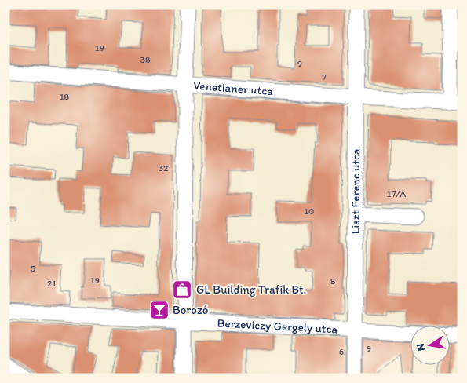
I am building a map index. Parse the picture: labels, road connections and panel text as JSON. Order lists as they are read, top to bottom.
{
  "streets": {
    "street": ["Venetianer utca", "Liszt Ferenc utca", "Berzeviczy Gergely utca"]
  },
  "crossings": [
    ["Venetianer utca", "Liszt Ferenc utca"],
    ["Liszt Ferenc utca", "Berzeviczy Gergely utca"]
  ],
  "places": {
    "shop": ["GL Building Trafik Bt."],
    "bar": ["Borozó"]
  },
  "house_numbers": [
    "19",
    "38",
    "9",
    "7",
    "18",
    "32",
    "17/A",
    "10",
    "5",
    "19",
    "8",
    "21",
    "9",
    "6"
  ],
  "north": "left"
}
